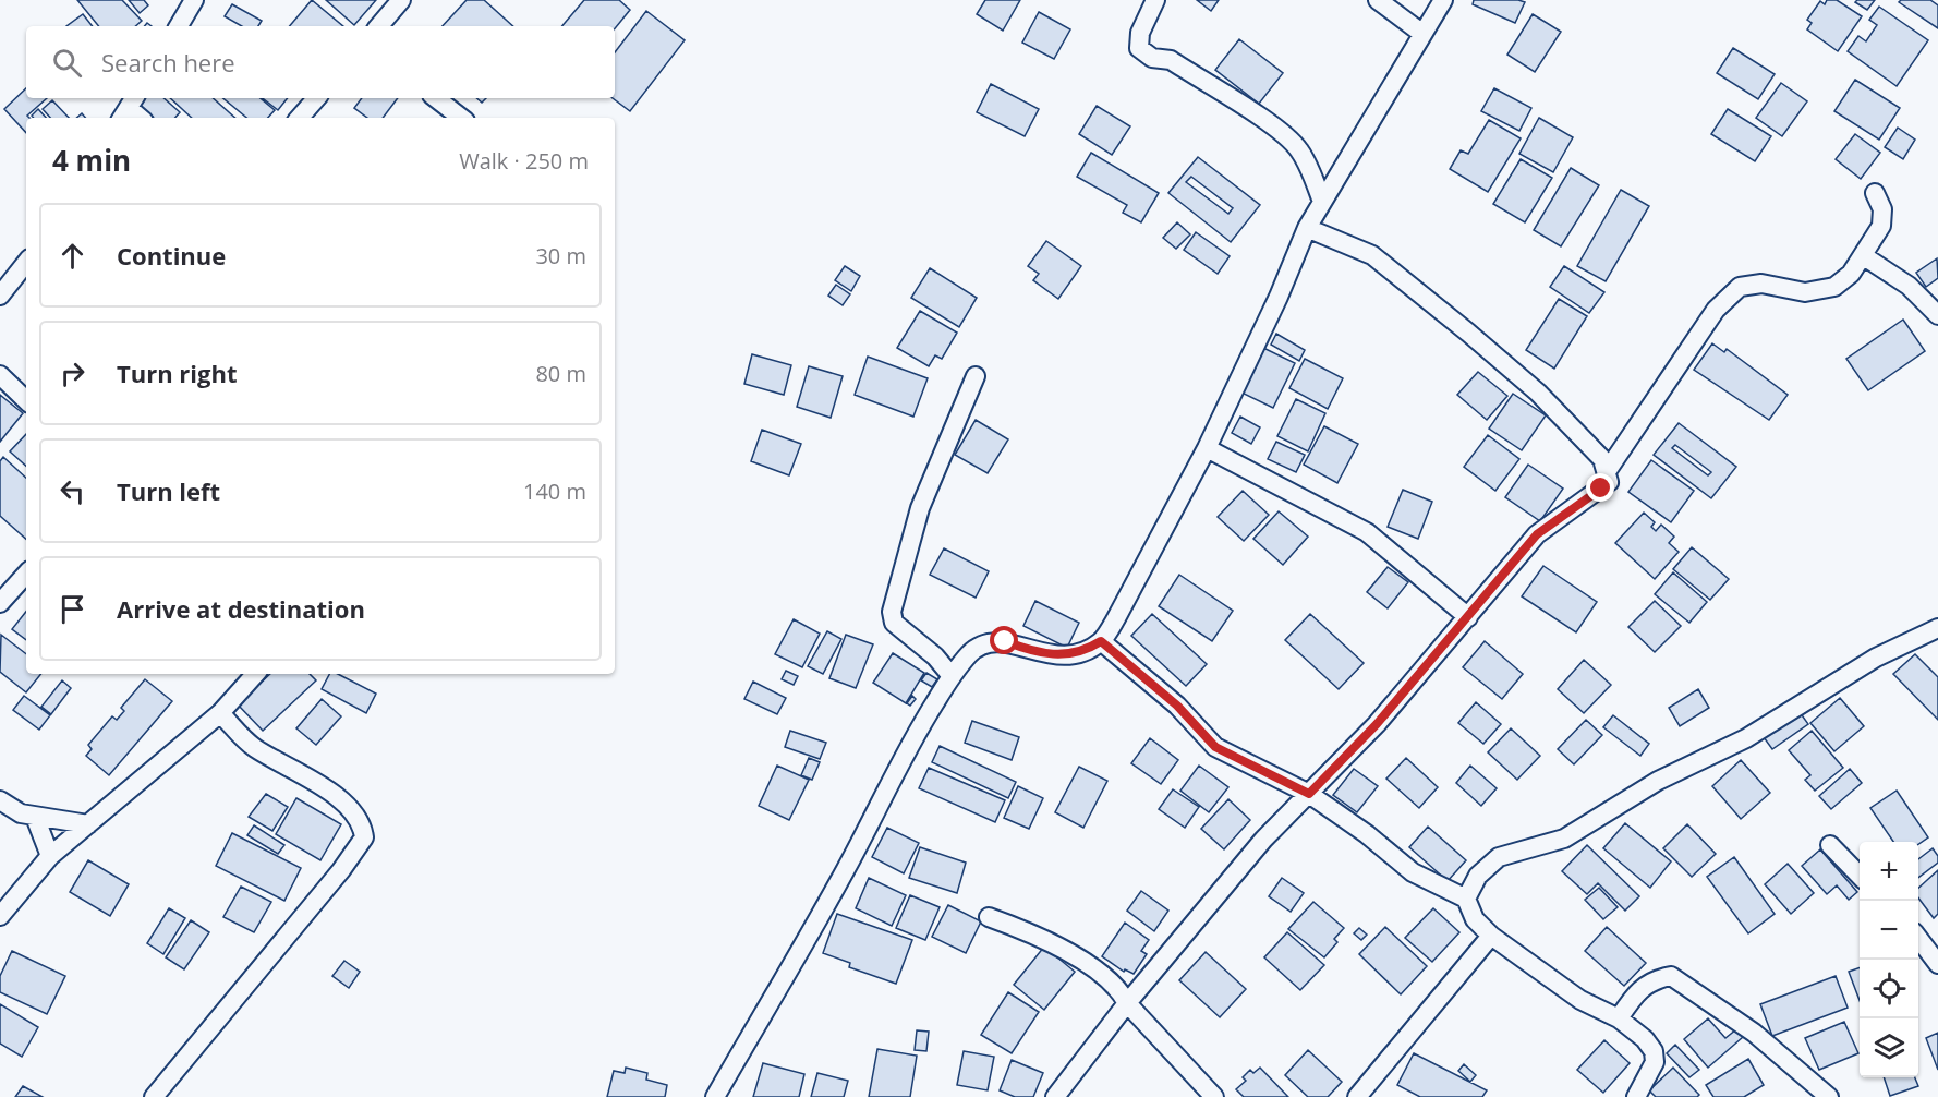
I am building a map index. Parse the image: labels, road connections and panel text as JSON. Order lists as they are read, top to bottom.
{
  "page": {
    "search": "Search here",
    "heading": ["4 min", "Walk · 250 m"],
    "list": [
      ["Continue", "30 m"],
      ["Turn right", "80 m"],
      ["Turn left", "140 m"],
      "Arrive at destination"
    ],
    "map_buttons": ["+", "−"]
  }
}
